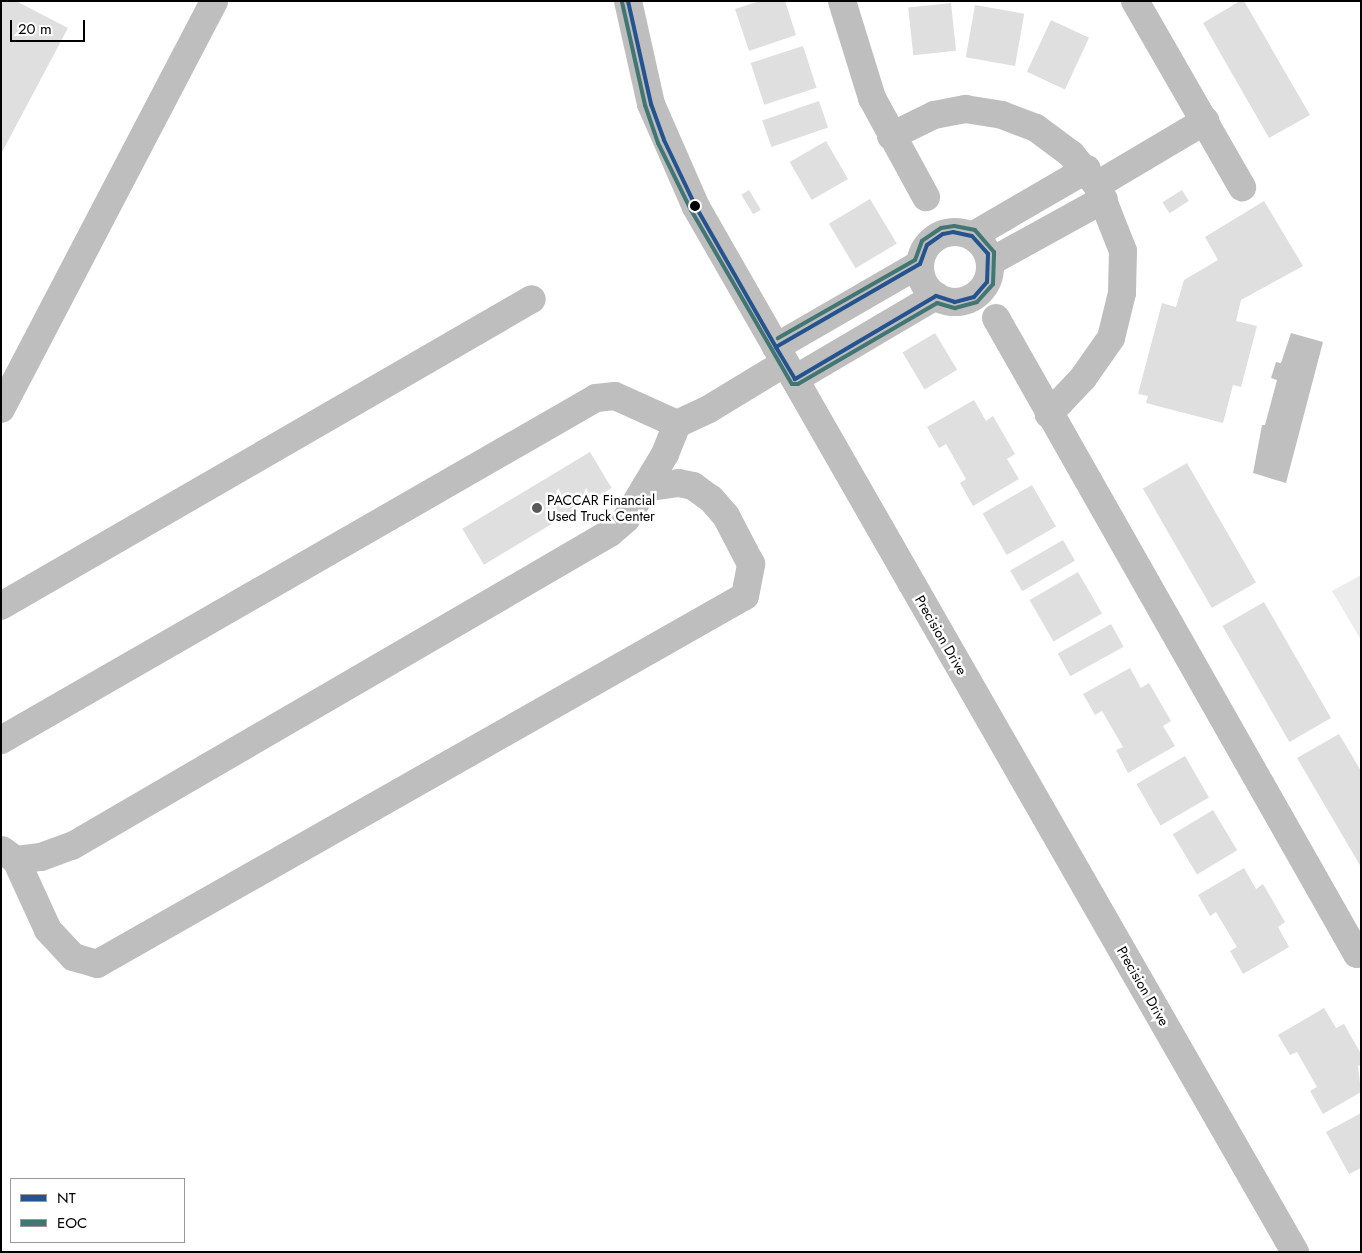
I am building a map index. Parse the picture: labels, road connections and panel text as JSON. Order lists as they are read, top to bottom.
{
  "streets": {
    "street": ["Precision Drive"]
  },
  "places": ["PACCAR Financial Used Truck Center"],
  "lines": ["transit line NT", "transit line EOC"],
  "legend": ["NT", "EOC"],
  "scale_bar": "20 m"
}
